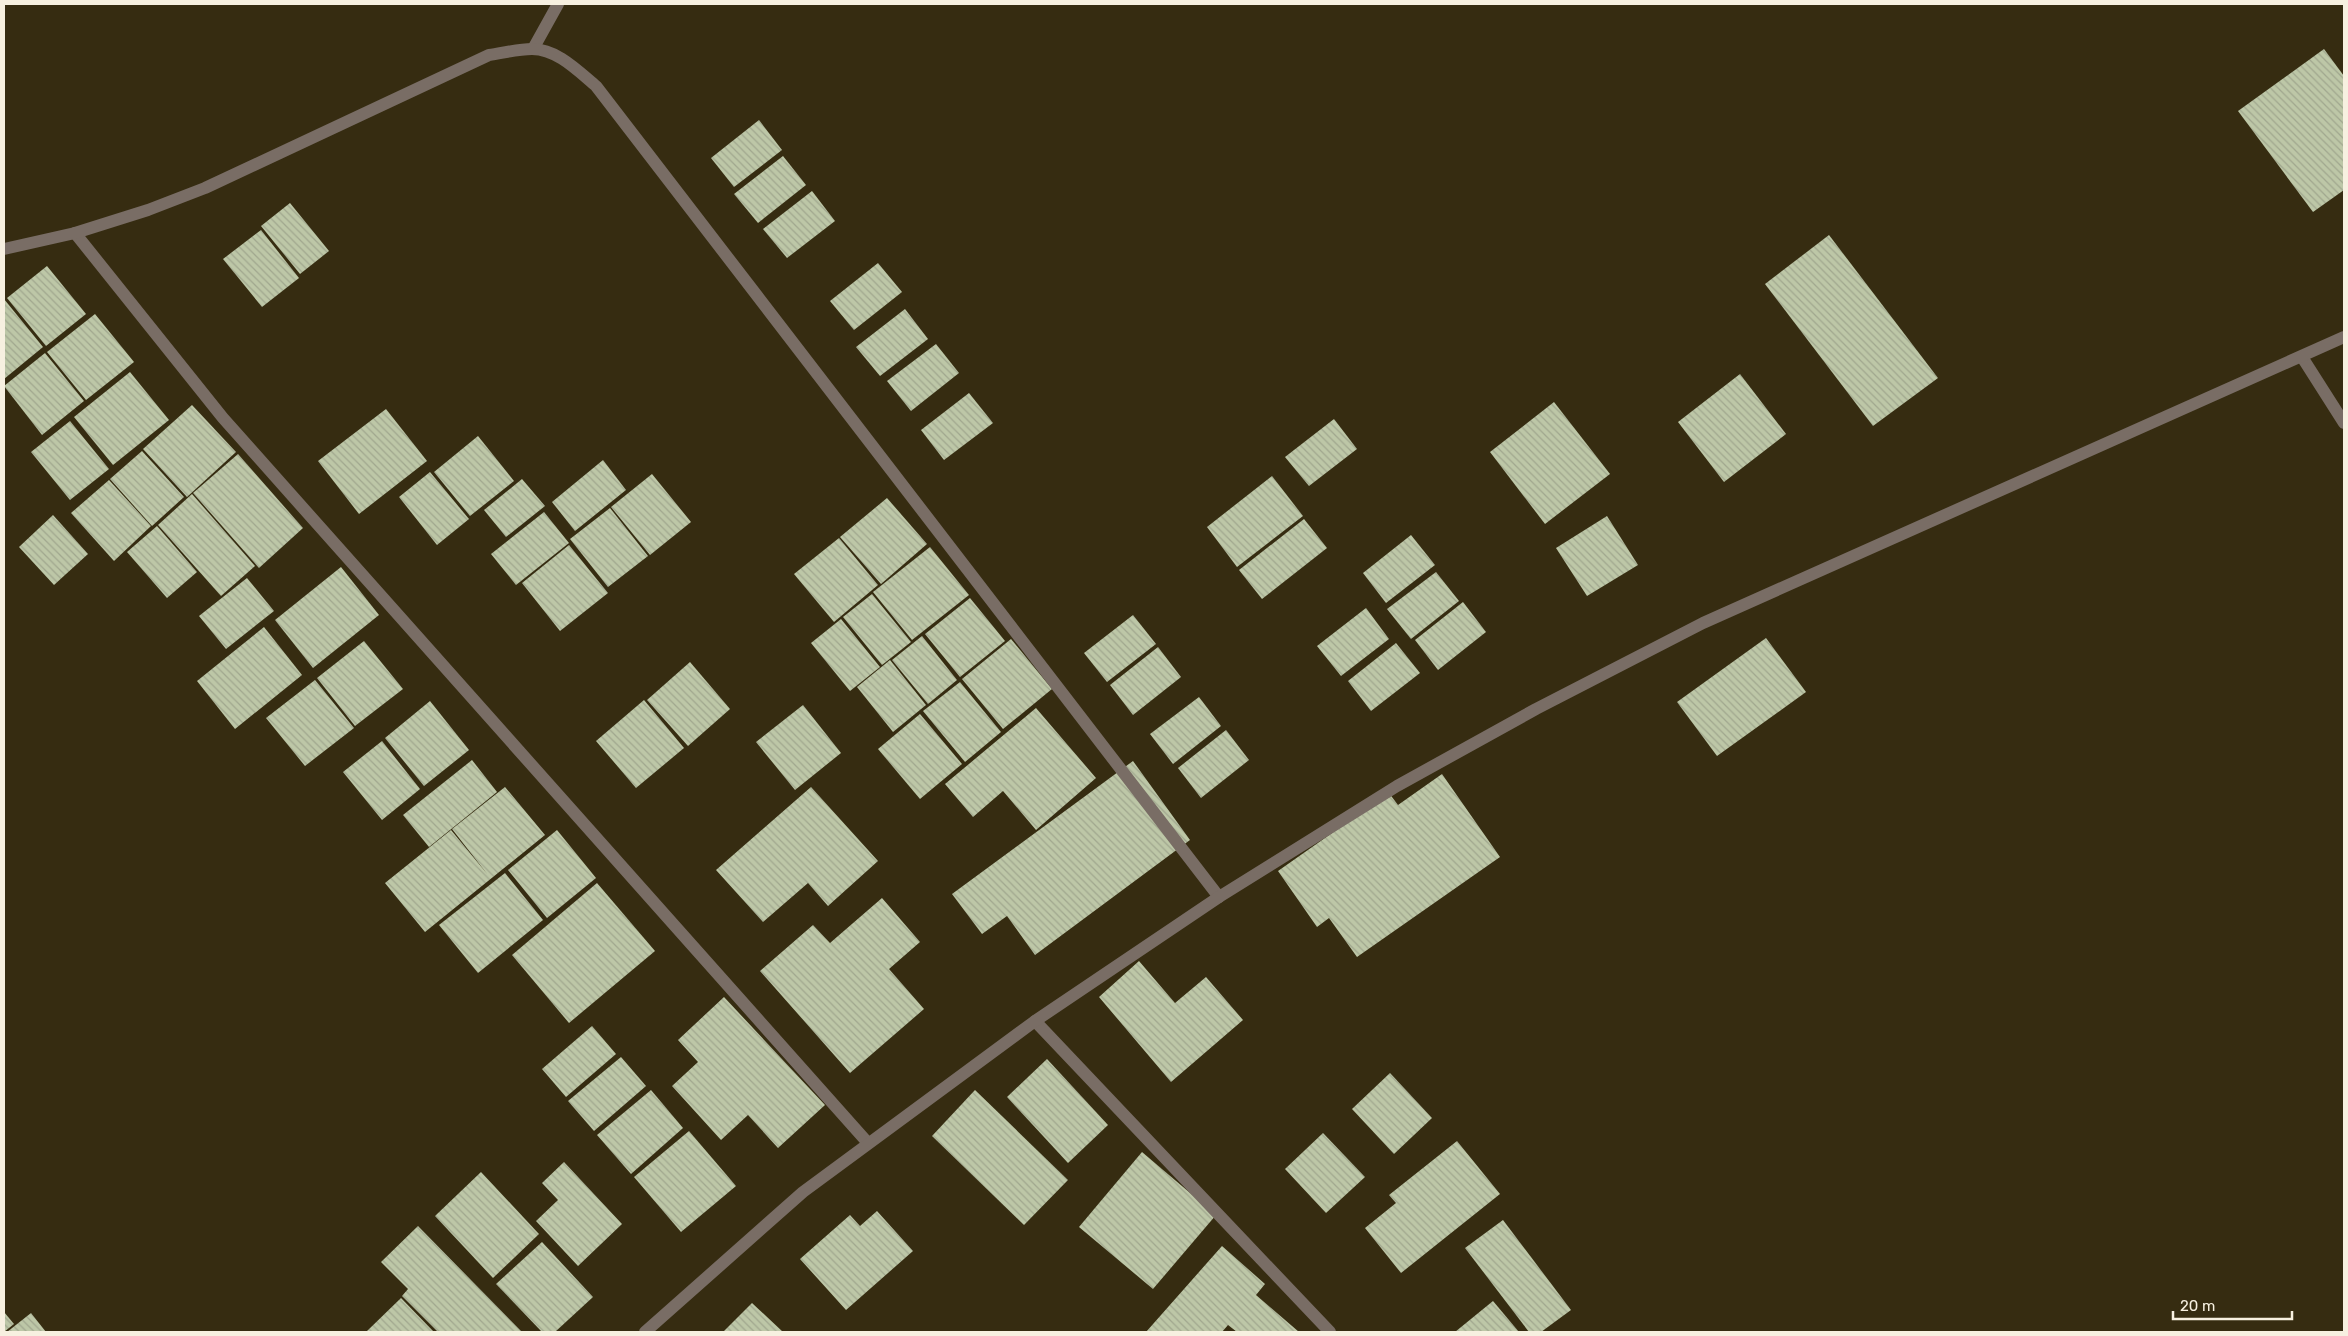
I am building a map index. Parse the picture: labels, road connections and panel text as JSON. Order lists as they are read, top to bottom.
{
  "scale_bar": "20 m"
}
